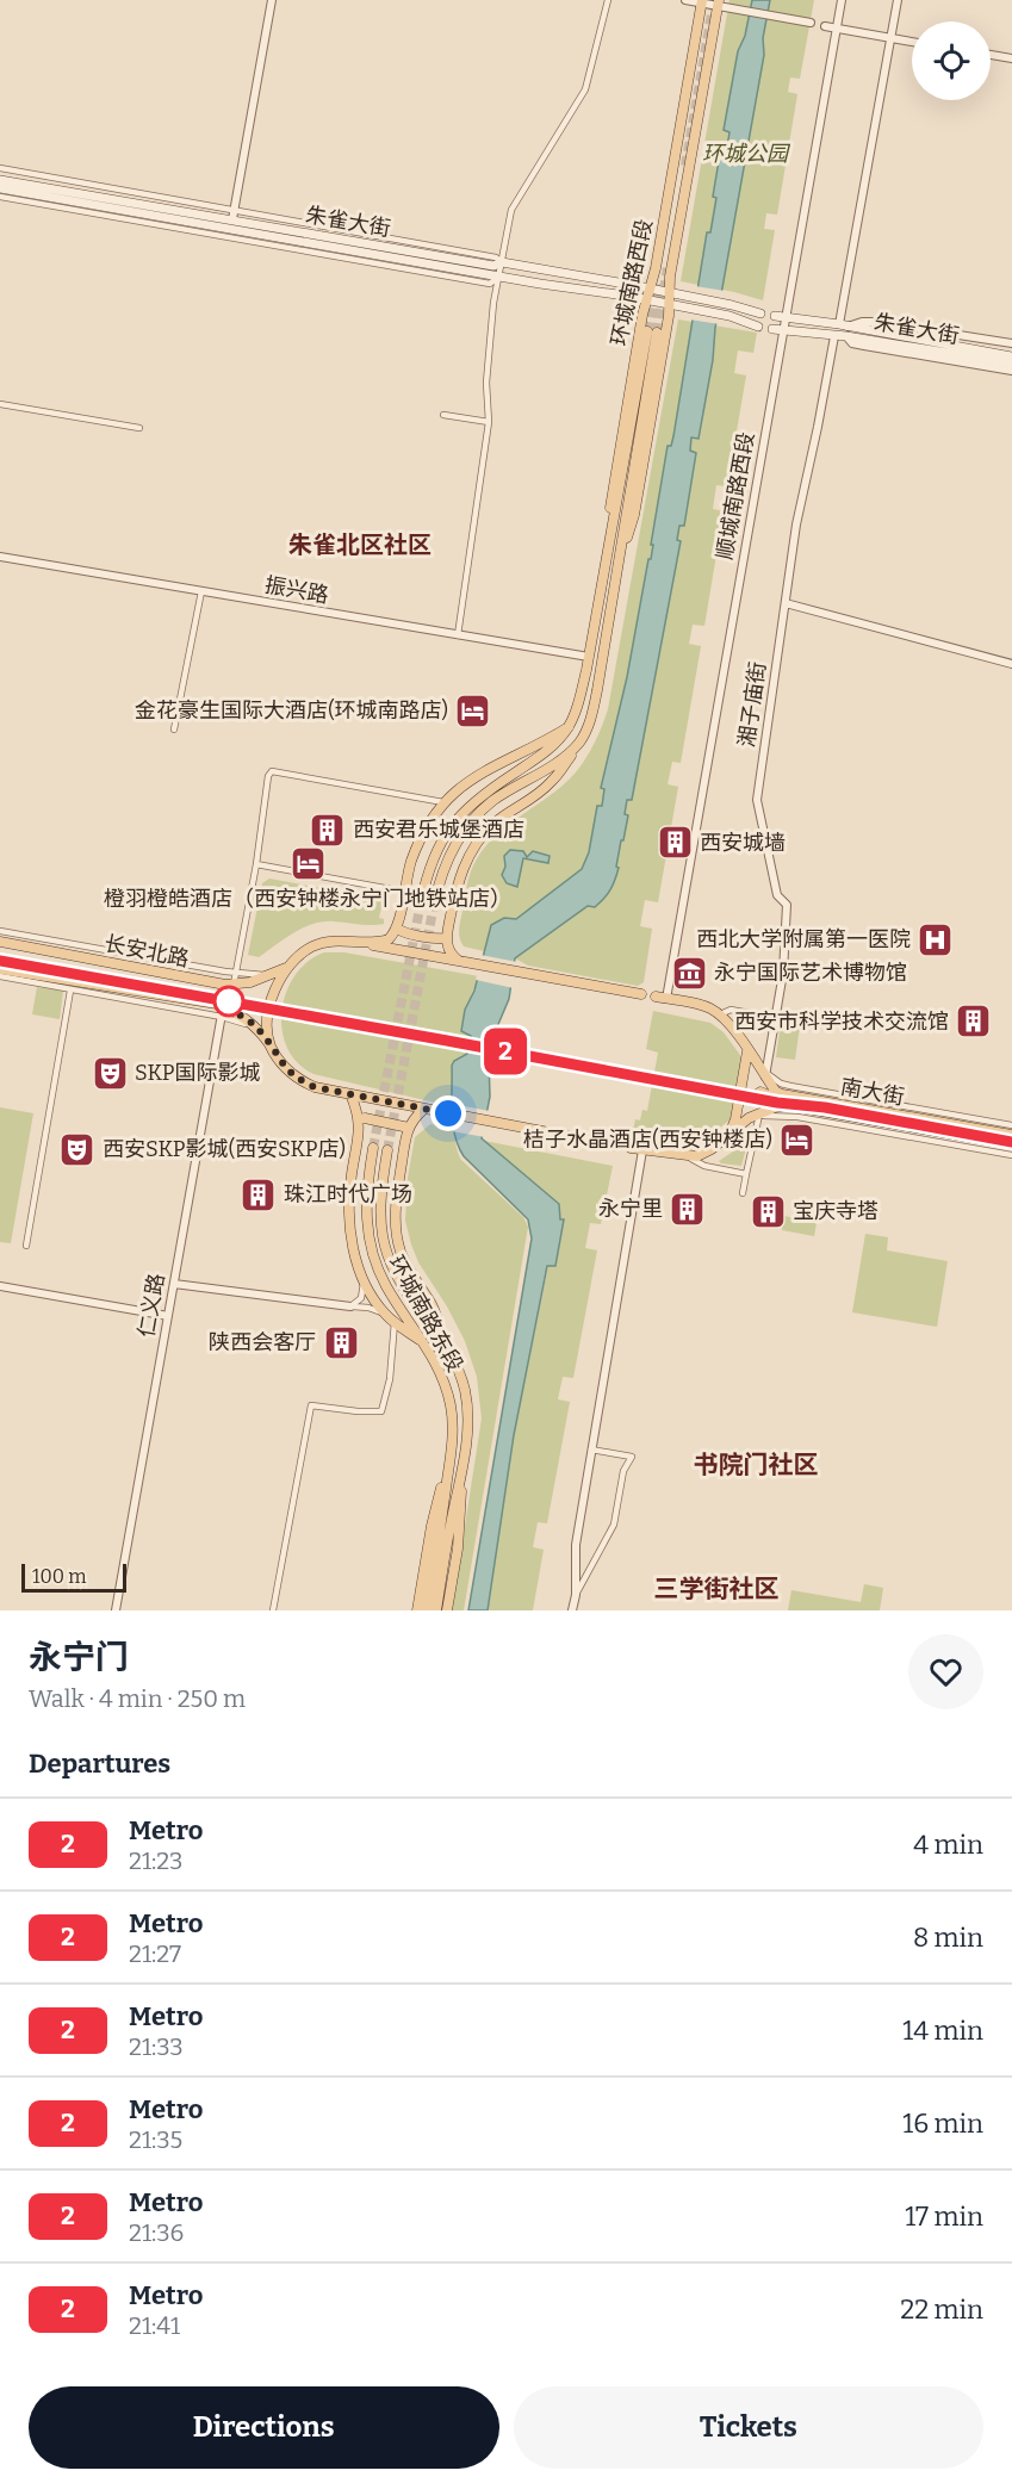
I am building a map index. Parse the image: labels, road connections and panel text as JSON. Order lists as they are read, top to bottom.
{
  "streets": {
    "main road": [
      "朱雀大街",
      "环城南路西段",
      "长安北路",
      "南大街",
      "环城南路东段"
    ],
    "street": [
      "顺城南路西段",
      "振兴路",
      "湘子庙街",
      "仁义路"
    ]
  },
  "crossings": [
    ["朱雀大街", "环城南路西段"],
    ["朱雀大街", "顺城南路西段"],
    ["朱雀大街", "湘子庙街"],
    ["环城南路西段", "振兴路"],
    ["湘子庙街", "南大街"],
    ["长安北路", "仁义路"]
  ],
  "districts": ["朱雀北区社区", "书院门社区", "三学街社区"],
  "parks": ["环城公园"],
  "places": {
    "hotel": ["金花豪生国际大酒店(环城南路店)", "橙羽橙皓酒店（西安钟楼永宁门地铁站店）", "桔子水晶酒店(西安钟楼店)"],
    "building": [
      "西安君乐城堡酒店",
      "西安城墙",
      "西安市科学技术交流馆",
      "珠江时代广场",
      "永宁里",
      "宝庆寺塔",
      "陕西会客厅"
    ],
    "hospital": ["西北大学附属第一医院"],
    "museum": ["永宁国际艺术博物馆"],
    "theatre": ["SKP国际影城", "西安SKP影城(西安SKP店)"]
  },
  "lines": ["metro line 2"],
  "scale_bar": "100 m",
  "page": {
    "on_map": "2",
    "scale": "100 m",
    "heading": [
      ["永宁门", "Walk · 4 min · 250 m"],
      "Departures"
    ],
    "list": [
      {
        "mark": "2",
        "name": "Metro",
        "note": "21:23",
        "value": "4 min"
      },
      {
        "mark": "2",
        "name": "Metro",
        "note": "21:27",
        "value": "8 min"
      },
      {
        "mark": "2",
        "name": "Metro",
        "note": "21:33",
        "value": "14 min"
      },
      {
        "mark": "2",
        "name": "Metro",
        "note": "21:35",
        "value": "16 min"
      },
      {
        "mark": "2",
        "name": "Metro",
        "note": "21:36",
        "value": "17 min"
      },
      {
        "mark": "2",
        "name": "Metro",
        "note": "21:41",
        "value": "22 min"
      }
    ],
    "buttons": ["Directions", "Tickets"]
  }
}
